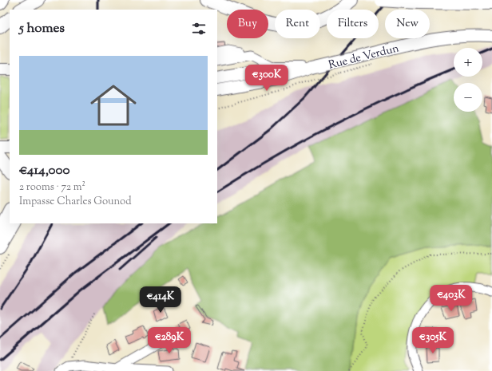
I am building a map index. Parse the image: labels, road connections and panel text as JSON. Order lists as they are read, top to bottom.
{
  "streets": {
    "main road": ["Rue de Verdun"]
  },
  "page": {
    "chip": [
      "Buy",
      "Rent",
      "Filters",
      "New"
    ],
    "heading": "5 homes",
    "map_buttons": ["+", "−"],
    "list": [
      {
        "name": "€414,000",
        "note": "2 rooms · 72 m² · Impasse Charles Gounod"
      }
    ],
    "price": [
      "€300K",
      "€403K",
      "€414K",
      "€289K",
      "€305K"
    ]
  }
}
